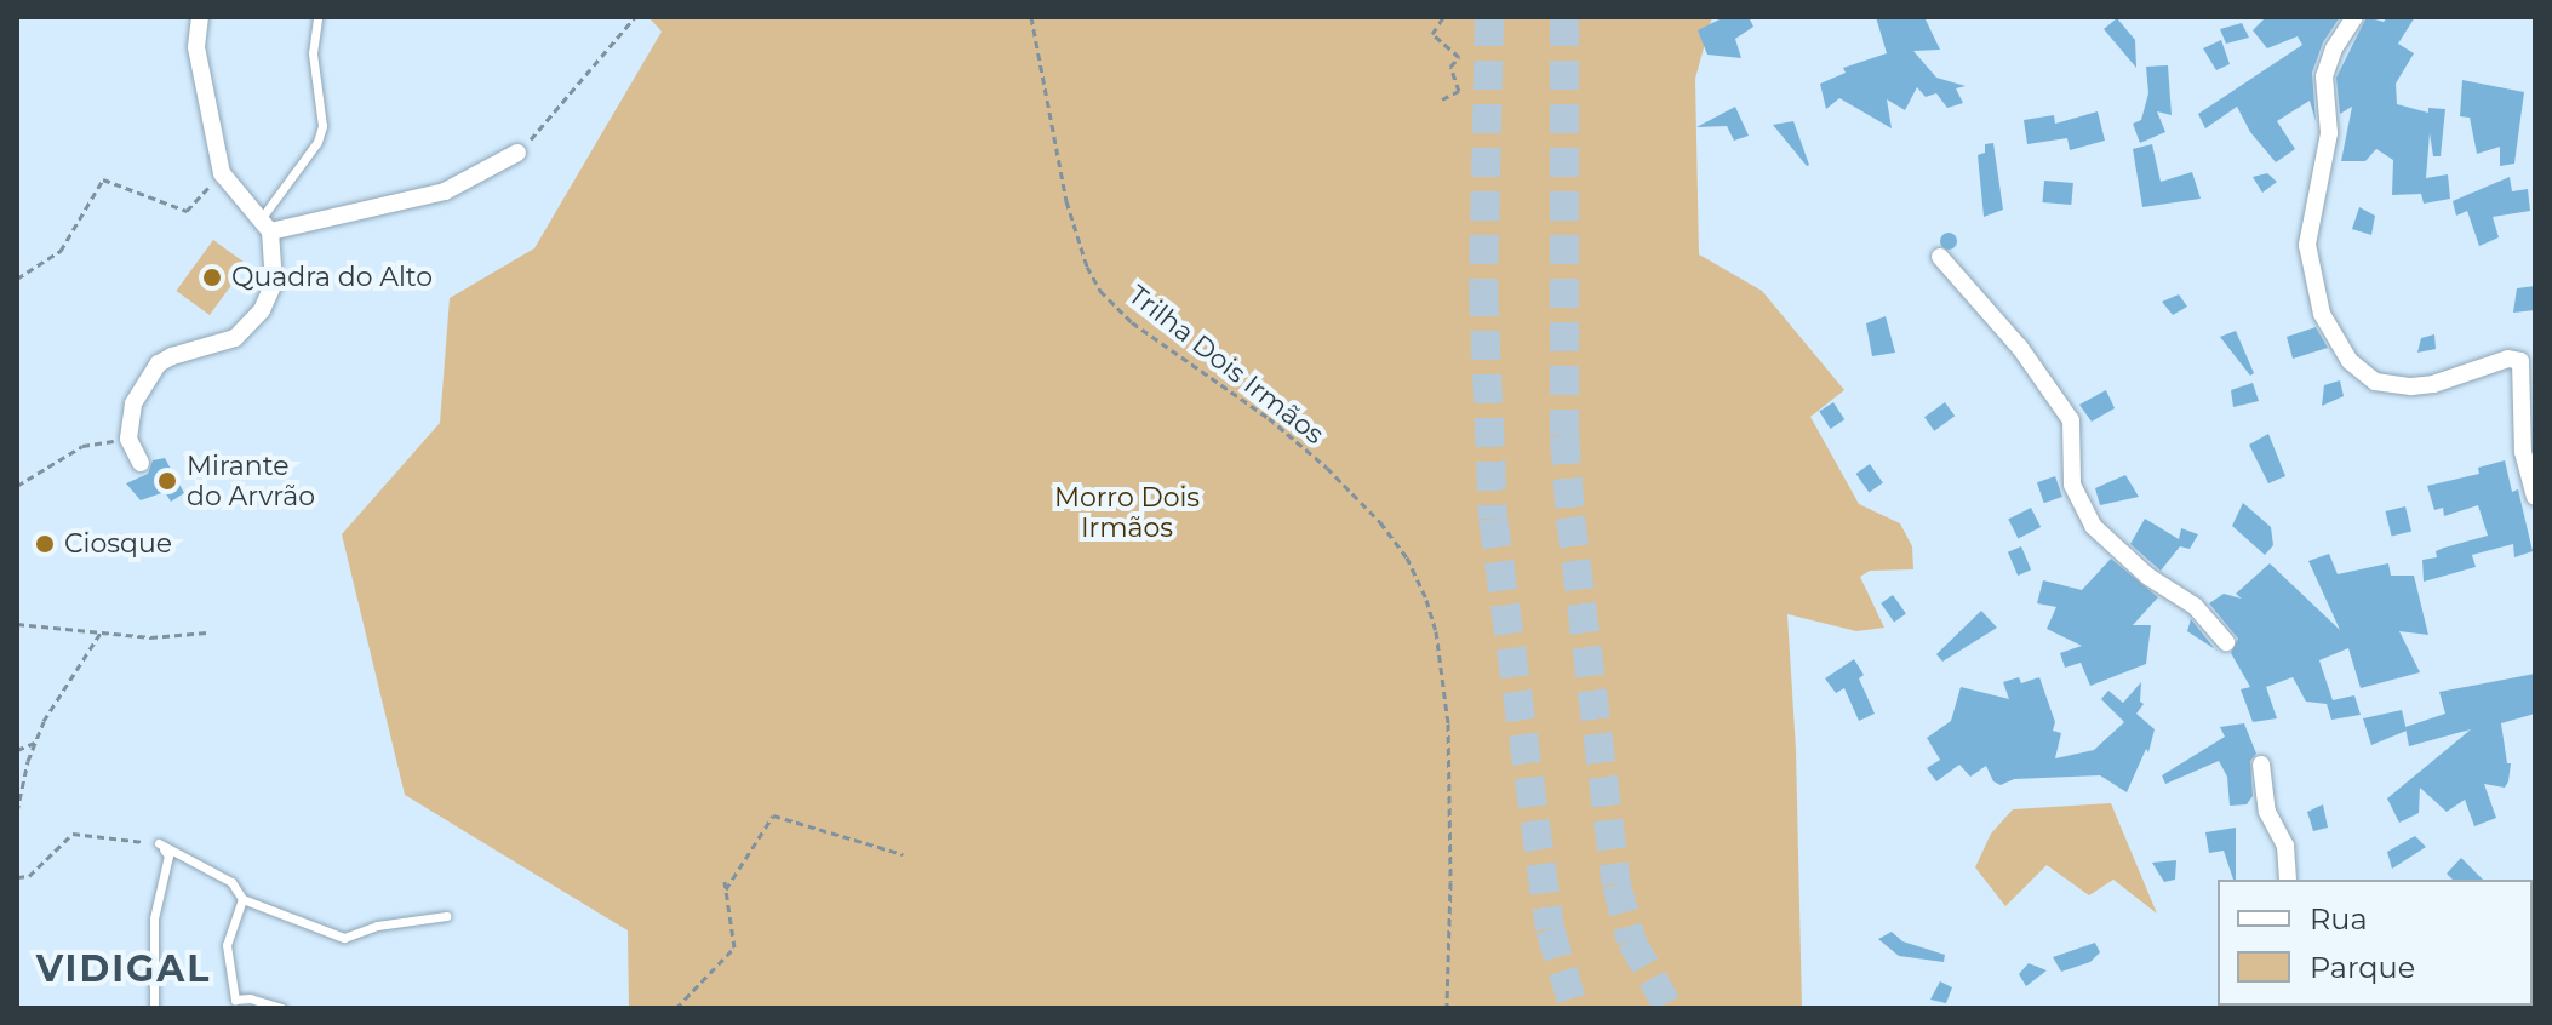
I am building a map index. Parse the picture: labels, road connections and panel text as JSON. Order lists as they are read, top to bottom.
{
  "streets": {
    "path": ["Trilha Dois Irmãos"]
  },
  "districts": ["VIDIGAL"],
  "parks": ["Morro Dois Irmãos"],
  "places": ["Quadra do Alto", "Mirante do Arvrão", "Ciosque"],
  "legend": ["Rua", "Parque"]
}
